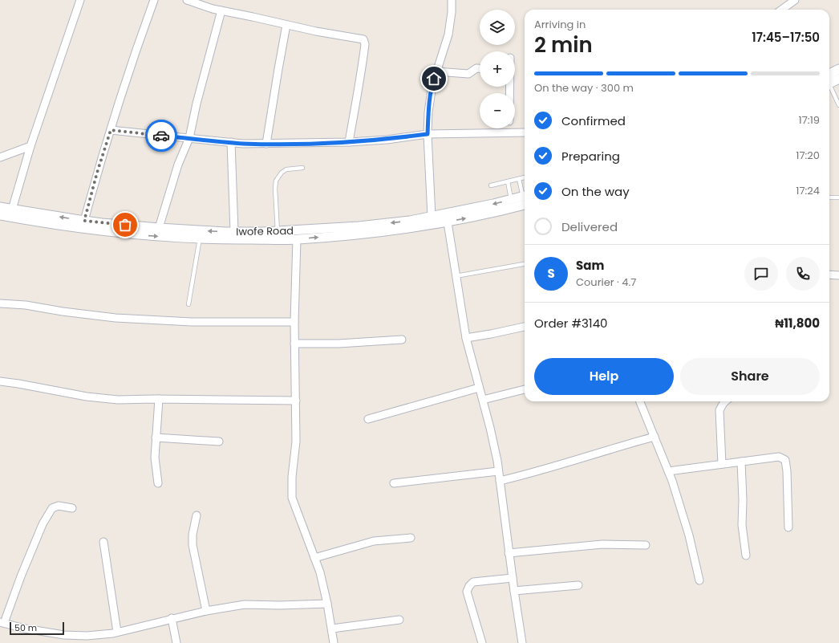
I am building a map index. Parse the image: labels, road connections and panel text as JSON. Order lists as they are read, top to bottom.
{
  "streets": {
    "street": ["Iwofe Road"]
  },
  "scale_bar": "50 m",
  "page": {
    "map_buttons": ["+", "−"],
    "heading": ["2 min", "Arriving in", "17:45–17:50"],
    "panel": [
      "Sam",
      "Courier · 4.7",
      "Order #3140",
      "₦11,800"
    ],
    "bar": "On the way · 300 m",
    "list": [
      ["Confirmed", "17:19"],
      ["Preparing", "17:20"],
      ["On the way", "17:24"],
      "Delivered"
    ],
    "round": "S",
    "buttons": ["Help", "Share"],
    "scale": "50 m"
  }
}
